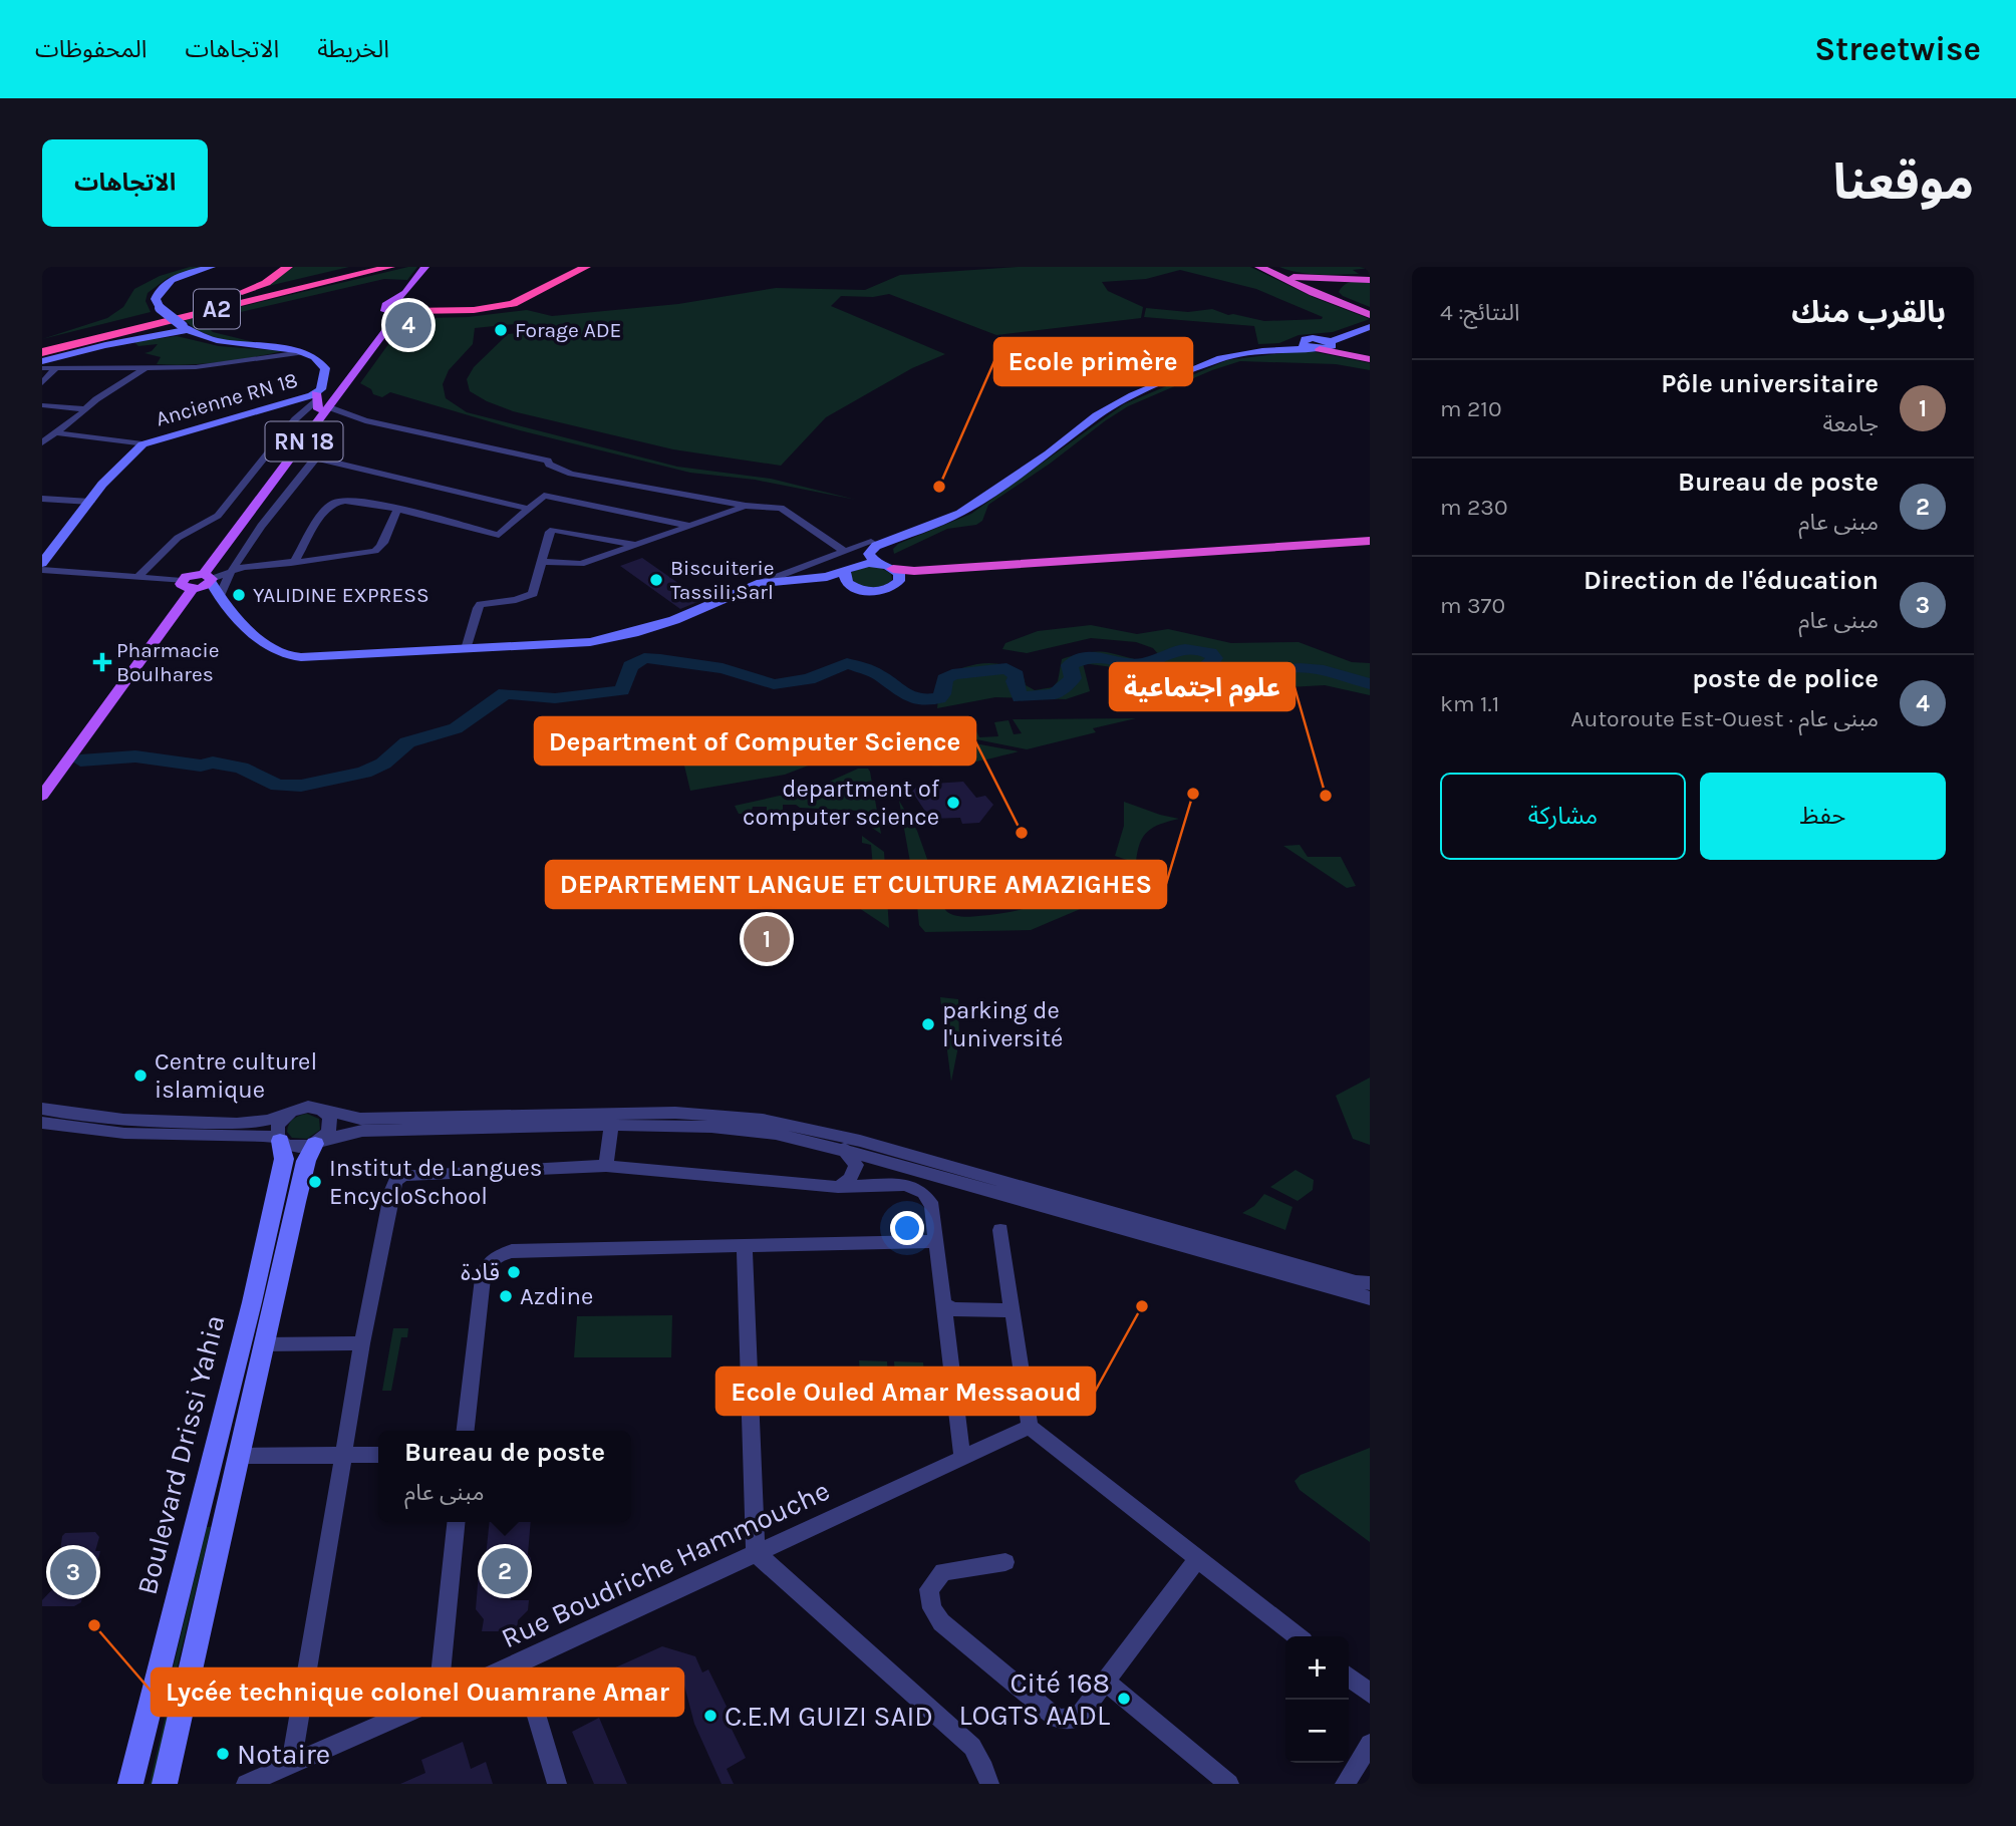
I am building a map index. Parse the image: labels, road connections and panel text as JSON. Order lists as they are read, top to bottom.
{
  "streets": {
    "highway": ["A2"],
    "main road": ["Ancienne RN 18", "RN 18", "Boulevard Drissi Yahia"],
    "street": ["Rue Boudriche Hammouche"]
  },
  "crossings": [
    ["Ancienne RN 18", "RN 18"]
  ],
  "places": {
    "other": [
      "Forage ADE",
      "Ecole primère",
      "Biscuiterie Tassili,Sarl",
      "YALIDINE EXPRESS",
      "DEPARTEMENT LANGUE ET CULTURE AMAZIGHES",
      "علوم اجتماعية",
      "department of computer science",
      "Department of Computer Science",
      "parking de l'université",
      "Centre culturel islamique",
      "Institut de Langues EncycloSchool",
      "قادة",
      "Azdine",
      "Ecole Ouled Amar Messaoud",
      "Lycée technique colonel Ouamrane Amar",
      "Cité 168 LOGTS AADL",
      "C.E.M GUIZI SAID",
      "Notaire"
    ],
    "health": ["Pharmacie Boulhares"]
  },
  "page": {
    "header": "Streetwise",
    "nav": ["الخريطة", "الاتجاهات", "المحفوظات"],
    "title": "موقعنا",
    "buttons": [
      "الاتجاهات",
      ["حفظ", "مشاركة"]
    ],
    "heading": ["بالقرب منك", "النتائج: 4"],
    "pins": [
      "4",
      "1",
      "2",
      "3"
    ],
    "list": [
      {
        "mark": "1",
        "name": "Pôle universitaire",
        "note": "جامعة",
        "value": "210 m"
      },
      {
        "mark": "2",
        "name": "Bureau de poste",
        "note": "مبنى عام",
        "value": "230 m"
      },
      {
        "mark": "3",
        "name": "Direction de l'éducation",
        "note": "مبنى عام",
        "value": "370 m"
      },
      {
        "mark": "4",
        "name": "poste de police",
        "note": "مبنى عام · Autoroute Est-Ouest",
        "value": "1.1 km"
      }
    ],
    "popup": ["Bureau de poste", "مبنى عام"],
    "map_buttons": ["+", "−"]
  }
}
